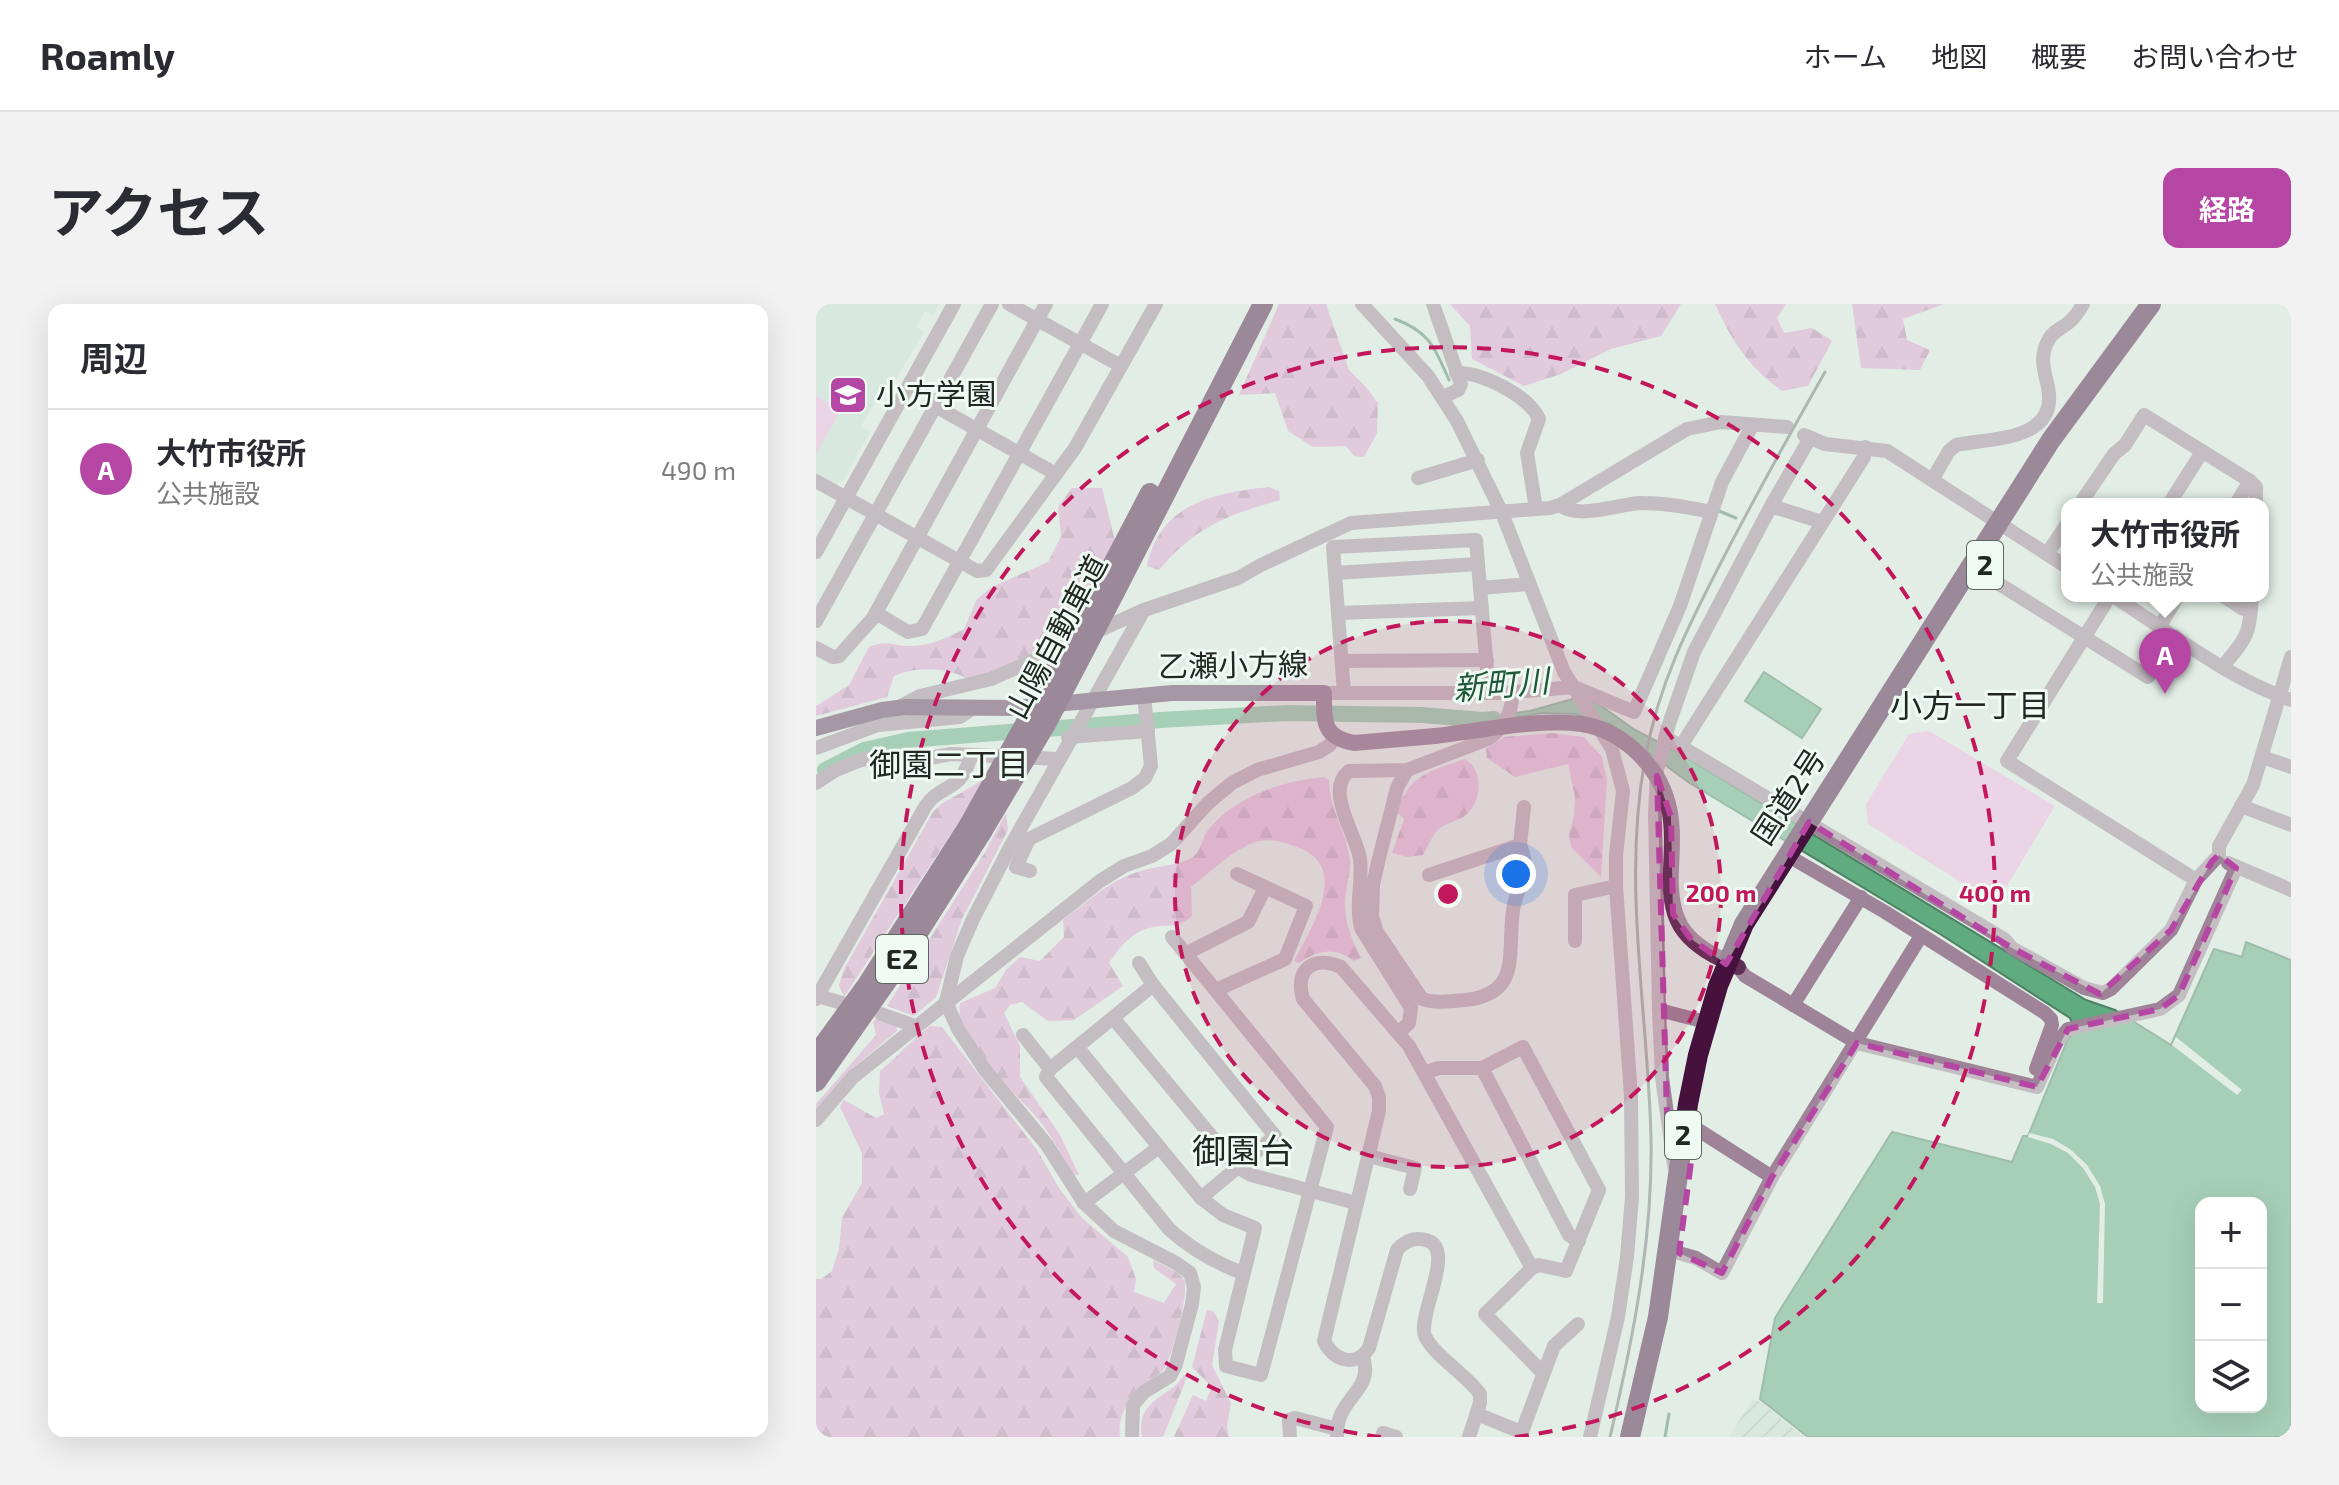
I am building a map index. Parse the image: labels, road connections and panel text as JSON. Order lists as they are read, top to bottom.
{
  "streets": {
    "highway": [
      "2",
      "山陽自動車道",
      "国道2号",
      "E2"
    ],
    "main road": ["乙瀬小方線"]
  },
  "crossings": [
    ["山陽自動車道", "E2"]
  ],
  "districts": ["小方一丁目", "御園二丁目", "御園台"],
  "water": ["新町川"],
  "places": {
    "school or university": ["小方学園"]
  },
  "page": {
    "header": "Roamly",
    "nav": [
      "ホーム",
      "地図",
      "概要",
      "お問い合わせ"
    ],
    "title": "アクセス",
    "buttons": "経路",
    "heading": "周辺",
    "list": [
      {
        "mark": "A",
        "name": "大竹市役所",
        "note": "公共施設",
        "value": "490 m"
      }
    ],
    "popup": ["大竹市役所", "公共施設"],
    "pins": "A",
    "map_buttons": ["+", "−"]
  },
  "rings": ["200 m", "400 m"]
}
